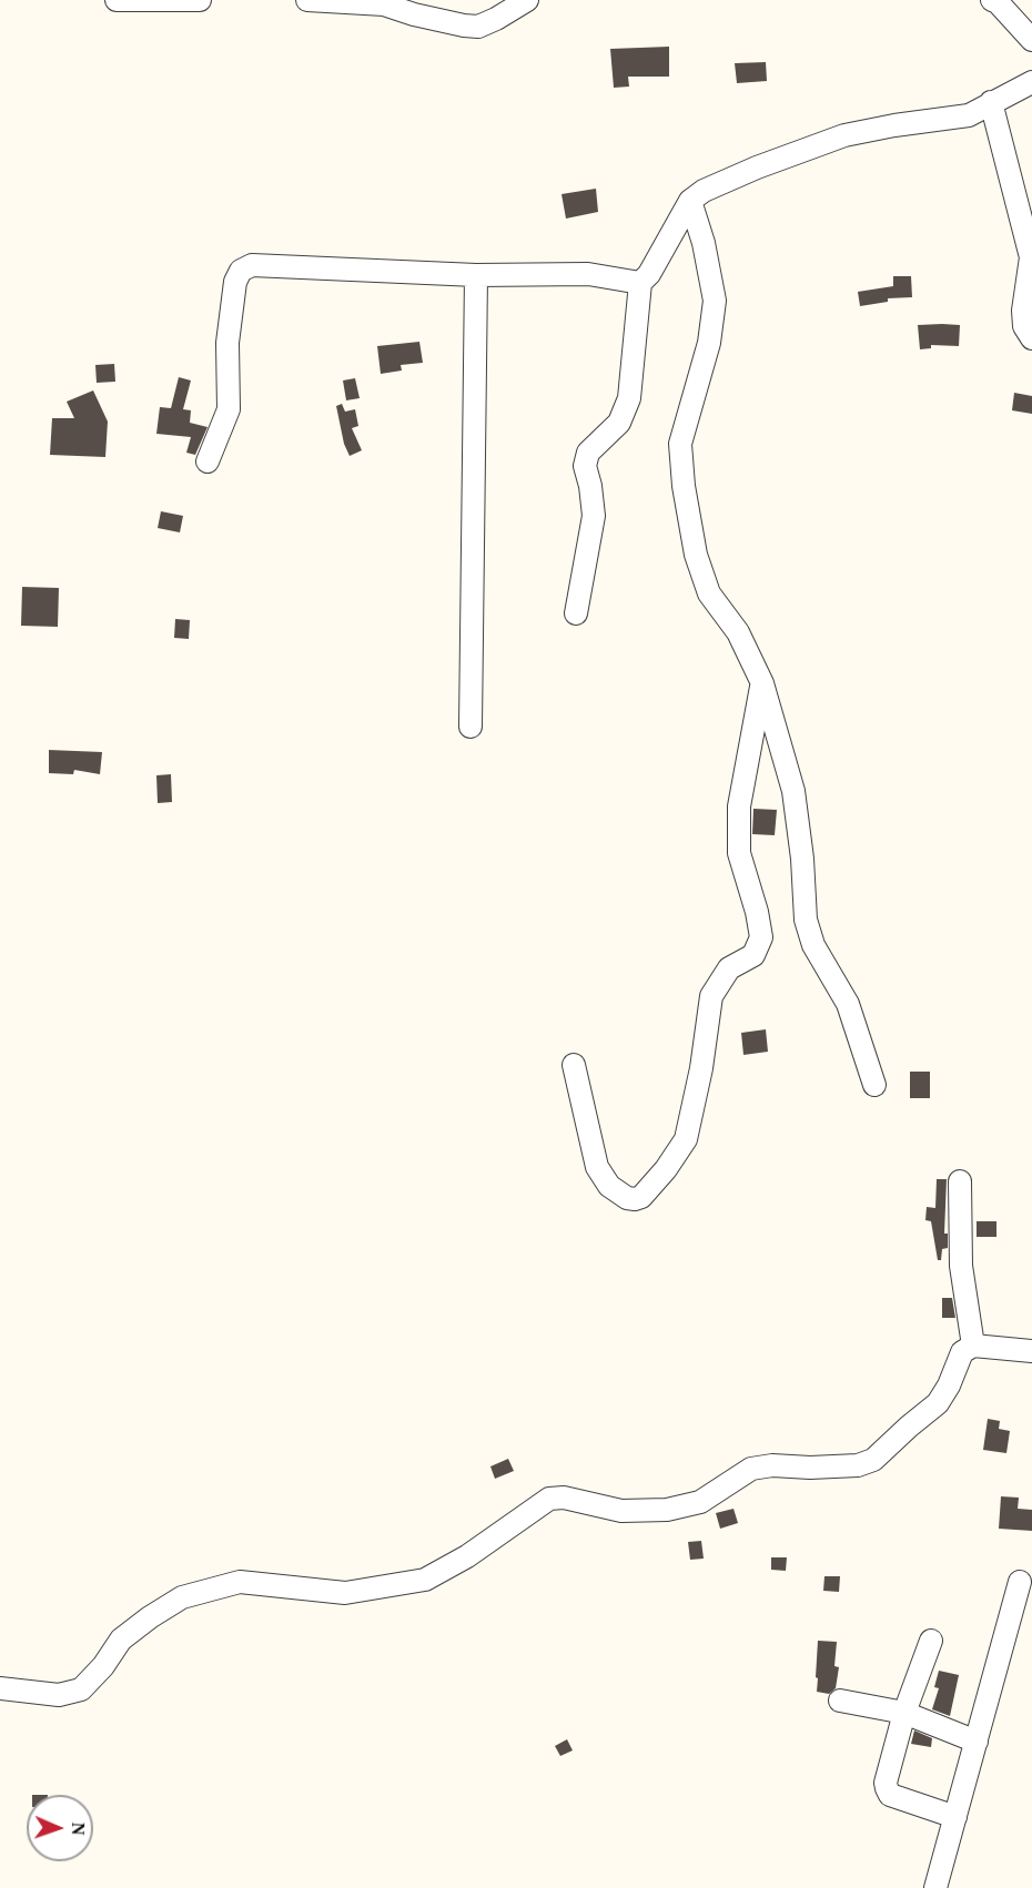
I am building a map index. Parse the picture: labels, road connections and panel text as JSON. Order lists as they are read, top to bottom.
{
  "north": "right"
}
